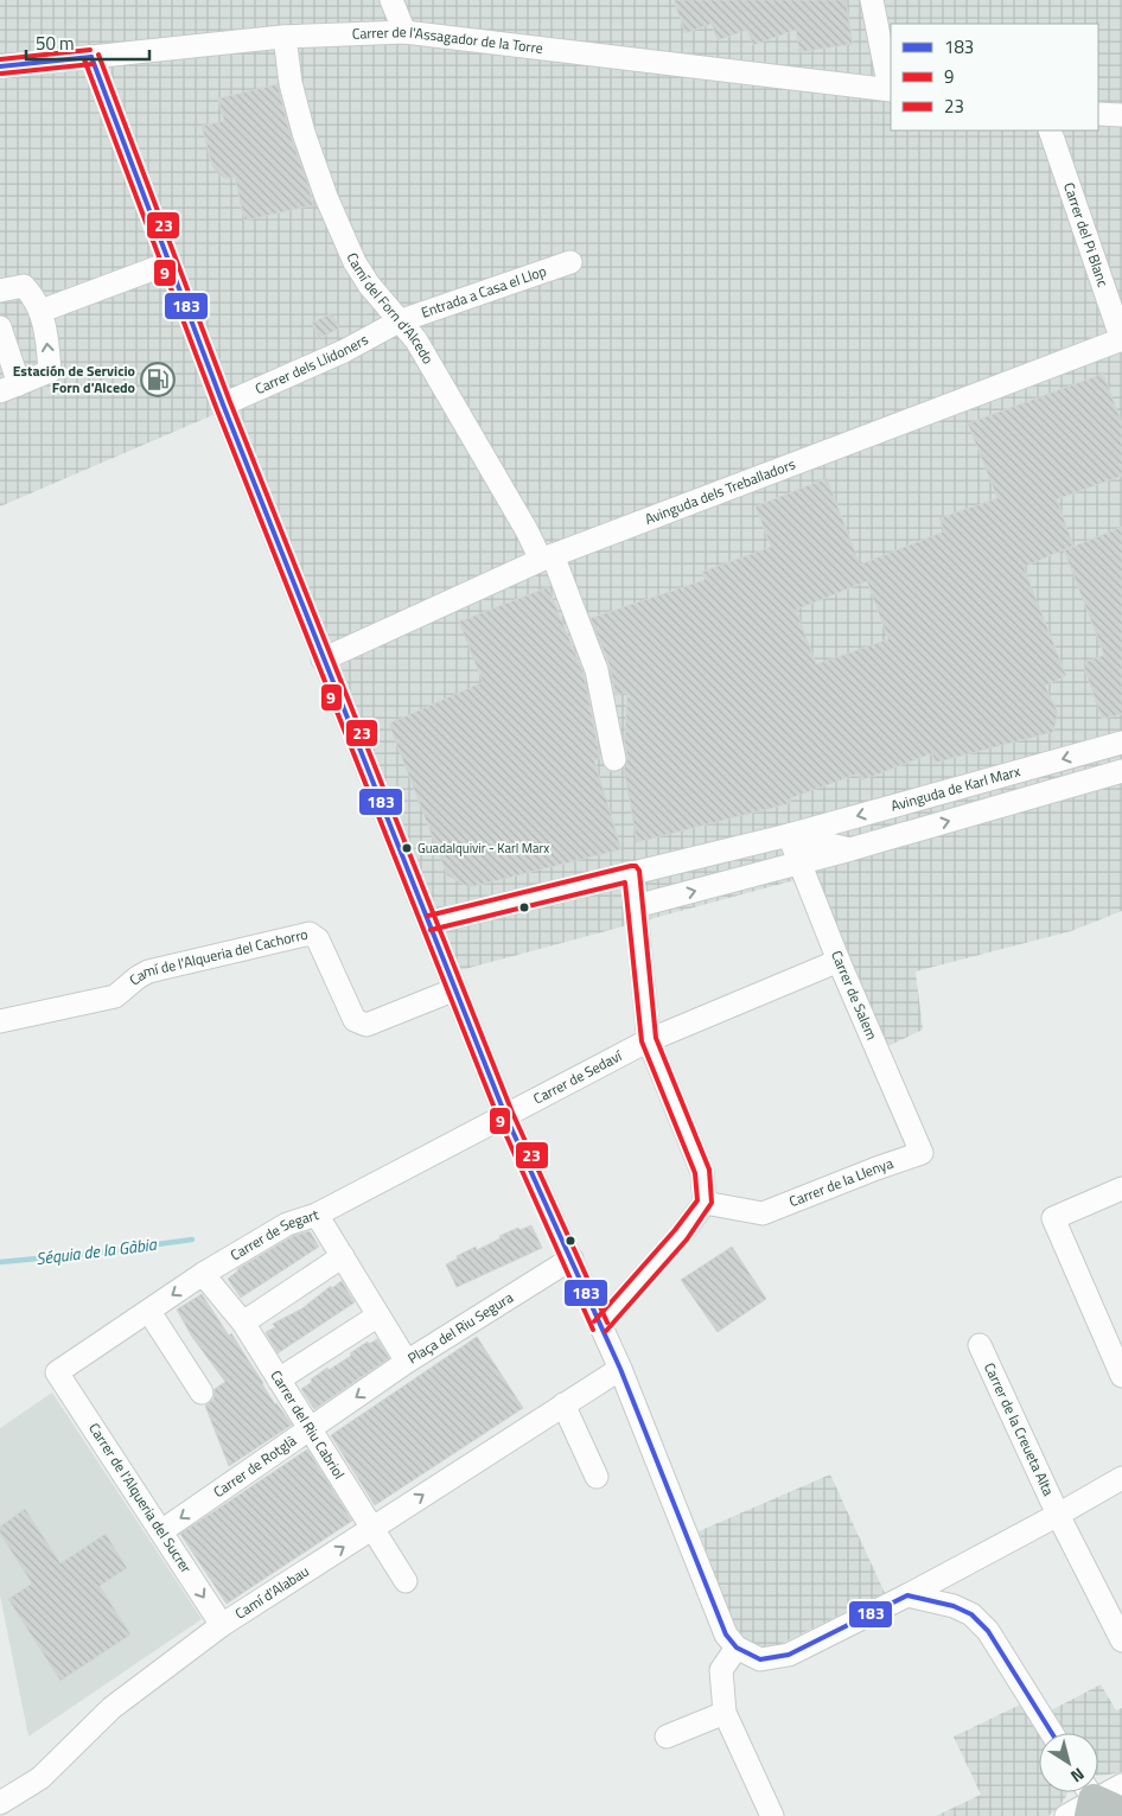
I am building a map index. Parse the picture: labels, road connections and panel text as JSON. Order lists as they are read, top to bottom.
{
  "streets": {
    "street": [
      "Carrer de l'Assagador de la Torre",
      "Carrer del Pi Blanc",
      "Entrada a Casa el Llop",
      "Camí del Forn d'Alcedo",
      "Carrer dels Llidoners",
      "Avinguda dels Treballadors",
      "Avinguda de Karl Marx",
      "Camí de l'Alqueria del Cachorro",
      "Carrer de Salem",
      "Carrer de Sedaví",
      "Carrer de la Llenya",
      "Carrer de Segart",
      "Plaça del Riu Segura",
      "Carrer del Riu Cabriol",
      "Carrer de la Creueta Alta",
      "Carrer de Rotglà",
      "Carrer de l'Alqueria del Sucrer",
      "Camí d'Alabau"
    ]
  },
  "crossings": [
    ["Carrer de l'Assagador de la Torre", "Camí del Forn d'Alcedo"],
    ["Carrer del Pi Blanc", "Avinguda dels Treballadors"],
    ["Entrada a Casa el Llop", "Camí del Forn d'Alcedo"],
    ["Entrada a Casa el Llop", "Carrer dels Llidoners"],
    ["Camí del Forn d'Alcedo", "Carrer dels Llidoners"],
    ["Camí del Forn d'Alcedo", "Avinguda dels Treballadors"],
    ["Avinguda de Karl Marx", "Carrer de Salem"],
    ["Carrer de Salem", "Carrer de Sedaví"],
    ["Carrer de Salem", "Carrer de la Llenya"],
    ["Carrer de Sedaví", "Carrer de Segart"],
    ["Carrer de Segart", "Plaça del Riu Segura"],
    ["Carrer de Segart", "Carrer del Riu Cabriol"],
    ["Carrer de Segart", "Carrer de l'Alqueria del Sucrer"],
    ["Plaça del Riu Segura", "Carrer de Rotglà"],
    ["Carrer del Riu Cabriol", "Carrer de Rotglà"],
    ["Carrer del Riu Cabriol", "Camí d'Alabau"],
    ["Carrer de Rotglà", "Carrer de l'Alqueria del Sucrer"],
    ["Carrer de l'Alqueria del Sucrer", "Camí d'Alabau"]
  ],
  "one_way": ["Carrer de l'Alqueria del Sucrer", "Camí d'Alabau"],
  "water": ["Séquia de la Gàbia"],
  "places": {
    "fuel station": ["Estación de Servicio Forn d'Alcedo"],
    "other": ["Guadalquivir - Karl Marx"]
  },
  "lines": ["transit line 23", "transit line 183", "transit line 9"],
  "legend": ["183", "9", "23"],
  "scale_bar": "50 m",
  "north": "bottom right"
}
